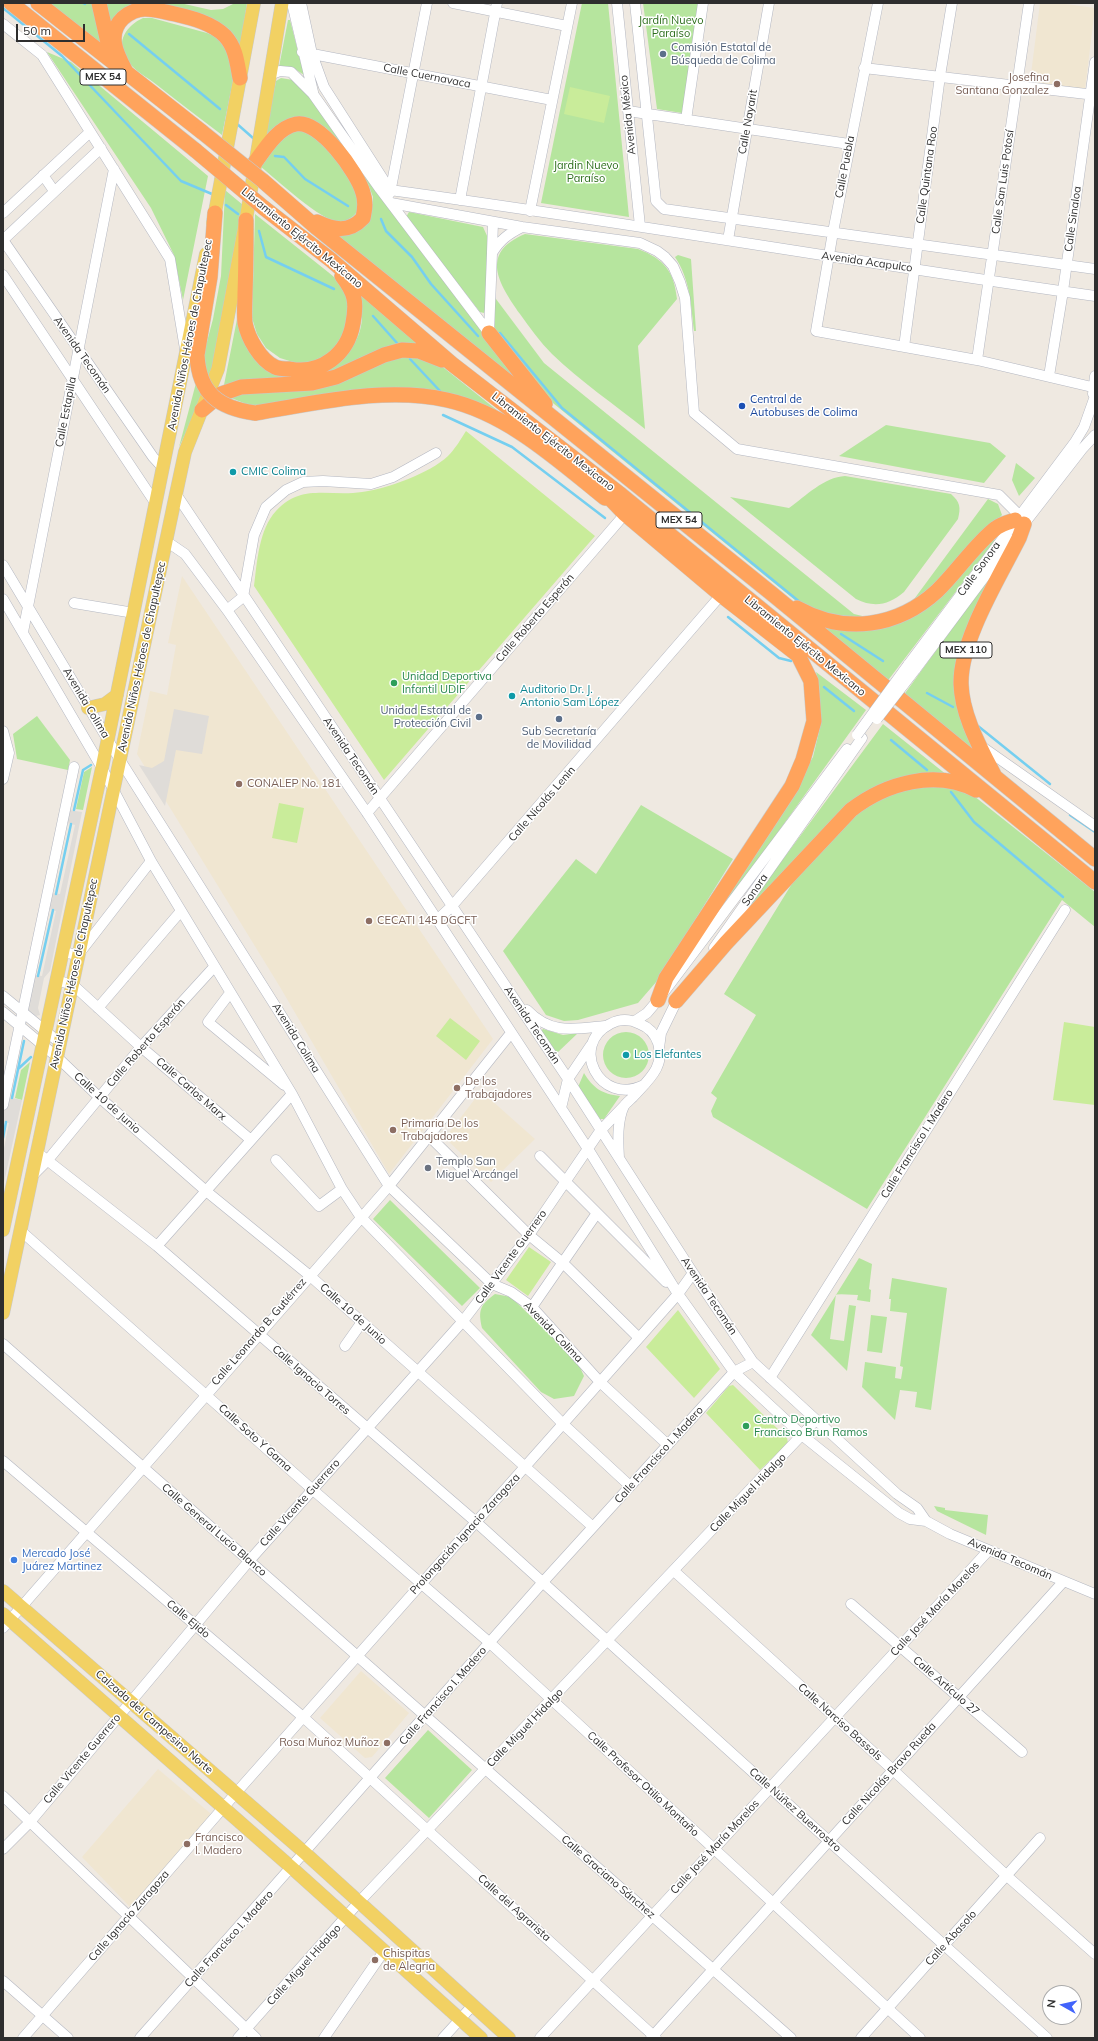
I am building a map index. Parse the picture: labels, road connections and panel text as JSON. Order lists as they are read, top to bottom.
{
  "streets": {
    "highway": ["MEX 54", "Libramiento Ejército Mexicano", "MEX 110"],
    "main road": ["Avenida Niños Héroes de Chapultepec", "Calzada del Campesino Norte"],
    "street": [
      "Calle Cuernavaca",
      "Avenida México",
      "Calle Nayarit",
      "Calle Puebla",
      "Calle Quintana Roo",
      "Calle San Luis Potosí",
      "Calle Sinaloa",
      "Avenida Acapulco",
      "Avenida Tecomán",
      "Calle Estapilla",
      "Calle Sonora",
      "Calle Roberto Esperón",
      "Avenida Colima",
      "Calle Nicolás Lenin",
      "Sonora",
      "Calle Carlos Marx",
      "Calle 10 de Junio",
      "Calle Francisco I. Madero",
      "Calle Vicente Guerrero",
      "Calle Leonardo B. Gutiérrez",
      "Calle Ignacio Torres",
      "Calle Soto Y Gama",
      "Calle Miguel Hidalgo",
      "Calle General Lucio Blanco",
      "Prolongación Ignacio Zaragoza",
      "Calle José María Morelos",
      "Calle Ejido",
      "Calle Artículo 27",
      "Calle Narciso Bassols",
      "Calle Nicolás Bravo Rueda",
      "Calle Profesor Otilio Montaño",
      "Calle Núñez Buenrostro",
      "Calle Graciano Sánchez",
      "Calle del Agrarista",
      "Calle Ignacio Zaragoza",
      "Calle Abasolo"
    ]
  },
  "crossings": [
    ["Avenida México", "Calle Nayarit"],
    ["Avenida México", "Avenida Acapulco"],
    ["Calle Nayarit", "Avenida Acapulco"],
    ["Calle Puebla", "Calle Quintana Roo"],
    ["Calle Puebla", "Avenida Acapulco"],
    ["Calle Quintana Roo", "Avenida Acapulco"],
    ["Calle San Luis Potosí", "Avenida Acapulco"],
    ["Calle Sinaloa", "Avenida Acapulco"],
    ["Libramiento Ejército Mexicano", "MEX 110"],
    ["Avenida Niños Héroes de Chapultepec", "Avenida Tecomán"],
    ["Avenida Niños Héroes de Chapultepec", "Calle Roberto Esperón"],
    ["Avenida Niños Héroes de Chapultepec", "Avenida Colima"],
    ["Avenida Niños Héroes de Chapultepec", "Calle Carlos Marx"],
    ["Avenida Niños Héroes de Chapultepec", "Calle 10 de Junio"],
    ["Avenida Niños Héroes de Chapultepec", "Calle Ignacio Torres"],
    ["Avenida Niños Héroes de Chapultepec", "Calle Soto Y Gama"],
    ["Avenida Tecomán", "Calle Estapilla"],
    ["Avenida Tecomán", "Calle Roberto Esperón"],
    ["Avenida Tecomán", "Calle Nicolás Lenin"],
    ["Avenida Tecomán", "Calle Francisco I. Madero"],
    ["Avenida Tecomán", "Calle Vicente Guerrero"],
    ["Avenida Tecomán", "Calle Leonardo B. Gutiérrez"],
    ["Avenida Tecomán", "Calle Miguel Hidalgo"],
    ["Avenida Tecomán", "Prolongación Ignacio Zaragoza"],
    ["Avenida Tecomán", "Calle José María Morelos"],
    ["Avenida Tecomán", "Calle Nicolás Bravo Rueda"],
    ["Calle Estapilla", "Avenida Colima"],
    ["Calle Sonora", "MEX 110"],
    ["Calle Sonora", "Sonora"],
    ["Calle Roberto Esperón", "Avenida Colima"],
    ["Calle Roberto Esperón", "Calle Carlos Marx"],
    ["Calle Roberto Esperón", "Calle 10 de Junio"],
    ["Calle Roberto Esperón", "Calle Ignacio Torres"],
    ["Avenida Colima", "Calle Francisco I. Madero"],
    ["Avenida Colima", "Calle Vicente Guerrero"],
    ["Avenida Colima", "Calle Leonardo B. Gutiérrez"],
    ["Avenida Colima", "Prolongación Ignacio Zaragoza"],
    ["Sonora", "Calle Vicente Guerrero"],
    ["Calle 10 de Junio", "Calle Francisco I. Madero"],
    ["Calle 10 de Junio", "Calle Vicente Guerrero"],
    ["Calle 10 de Junio", "Calle Leonardo B. Gutiérrez"],
    ["Calle 10 de Junio", "Prolongación Ignacio Zaragoza"],
    ["Calle Francisco I. Madero", "Calle Ignacio Torres"],
    ["Calle Francisco I. Madero", "Calle Soto Y Gama"],
    ["Calle Francisco I. Madero", "Calle General Lucio Blanco"],
    ["Calle Francisco I. Madero", "Calle Ejido"],
    ["Calle Francisco I. Madero", "Calzada del Campesino Norte"],
    ["Calle Francisco I. Madero", "Calle Profesor Otilio Montaño"],
    ["Calle Francisco I. Madero", "Calle Núñez Buenrostro"],
    ["Calle Francisco I. Madero", "Calle Graciano Sánchez"],
    ["Calle Francisco I. Madero", "Calle del Agrarista"],
    ["Calle Vicente Guerrero", "Calle Ignacio Torres"],
    ["Calle Vicente Guerrero", "Calle Soto Y Gama"],
    ["Calle Vicente Guerrero", "Calle General Lucio Blanco"],
    ["Calle Vicente Guerrero", "Calle Ejido"],
    ["Calle Vicente Guerrero", "Calzada del Campesino Norte"],
    ["Calle Leonardo B. Gutiérrez", "Calle Ignacio Torres"],
    ["Calle Leonardo B. Gutiérrez", "Calle Soto Y Gama"],
    ["Calle Leonardo B. Gutiérrez", "Calle General Lucio Blanco"],
    ["Calle Leonardo B. Gutiérrez", "Calle Ejido"],
    ["Calle Leonardo B. Gutiérrez", "Calzada del Campesino Norte"],
    ["Calle Ignacio Torres", "Prolongación Ignacio Zaragoza"],
    ["Calle Ignacio Torres", "Calle Núñez Buenrostro"],
    ["Calle Soto Y Gama", "Prolongación Ignacio Zaragoza"],
    ["Calle Soto Y Gama", "Calle Profesor Otilio Montaño"],
    ["Calle Miguel Hidalgo", "Calzada del Campesino Norte"],
    ["Calle Miguel Hidalgo", "Calle Narciso Bassols"],
    ["Calle Miguel Hidalgo", "Calle Profesor Otilio Montaño"],
    ["Calle Miguel Hidalgo", "Calle Núñez Buenrostro"],
    ["Calle Miguel Hidalgo", "Calle Graciano Sánchez"],
    ["Calle Miguel Hidalgo", "Calle del Agrarista"],
    ["Calle General Lucio Blanco", "Prolongación Ignacio Zaragoza"],
    ["Calle General Lucio Blanco", "Calle Graciano Sánchez"],
    ["Prolongación Ignacio Zaragoza", "Calle Ejido"],
    ["Prolongación Ignacio Zaragoza", "Calzada del Campesino Norte"],
    ["Prolongación Ignacio Zaragoza", "Calle Ignacio Zaragoza"],
    ["Calle José María Morelos", "Calle Artículo 27"],
    ["Calle José María Morelos", "Calle Narciso Bassols"],
    ["Calle José María Morelos", "Calle Profesor Otilio Montaño"],
    ["Calle José María Morelos", "Calle Núñez Buenrostro"],
    ["Calle José María Morelos", "Calle Graciano Sánchez"],
    ["Calle José María Morelos", "Calle del Agrarista"],
    ["Calle Ejido", "Calle del Agrarista"],
    ["Calle Artículo 27", "Calle Nicolás Bravo Rueda"],
    ["Calzada del Campesino Norte", "Calle Ignacio Zaragoza"],
    ["Calle Narciso Bassols", "Calle Nicolás Bravo Rueda"],
    ["Calle Narciso Bassols", "Calle Abasolo"],
    ["Calle Nicolás Bravo Rueda", "Calle Profesor Otilio Montaño"],
    ["Calle Nicolás Bravo Rueda", "Calle Núñez Buenrostro"],
    ["Calle Nicolás Bravo Rueda", "Calle Graciano Sánchez"],
    ["Calle Nicolás Bravo Rueda", "Calle del Agrarista"],
    ["Calle Profesor Otilio Montaño", "Calle Abasolo"],
    ["Calle Núñez Buenrostro", "Calle Abasolo"]
  ],
  "parks": ["Jardín Nuevo Paraíso", "Jardin Nuevo Paraíso"],
  "places": [
    "Comisión Estatal de Búsqueda de Colima",
    "Josefina Santana Gonzalez",
    "Central de Autobuses de Colima",
    "CMIC Colima",
    "Unidad Deportiva Infantil UDIF",
    "Auditorio Dr. J. Antonio Sam López",
    "Unidad Estatal de Protección Civil",
    "Sub Secretaría de Movilidad",
    "CONALEP No. 181",
    "CECATI 145 DGCFT",
    "Los Elefantes",
    "De los Trabajadores",
    "Primaria De los Trabajadores",
    "Templo San Miguel Arcángel",
    "Centro Deportivo Francisco Brun Ramos",
    "Mercado José Juárez Martinez",
    "Rosa Muñoz Muñoz",
    "Francisco I. Madero",
    "Chispitas de Alegria"
  ],
  "scale_bar": "50 m",
  "north": "left"
}
